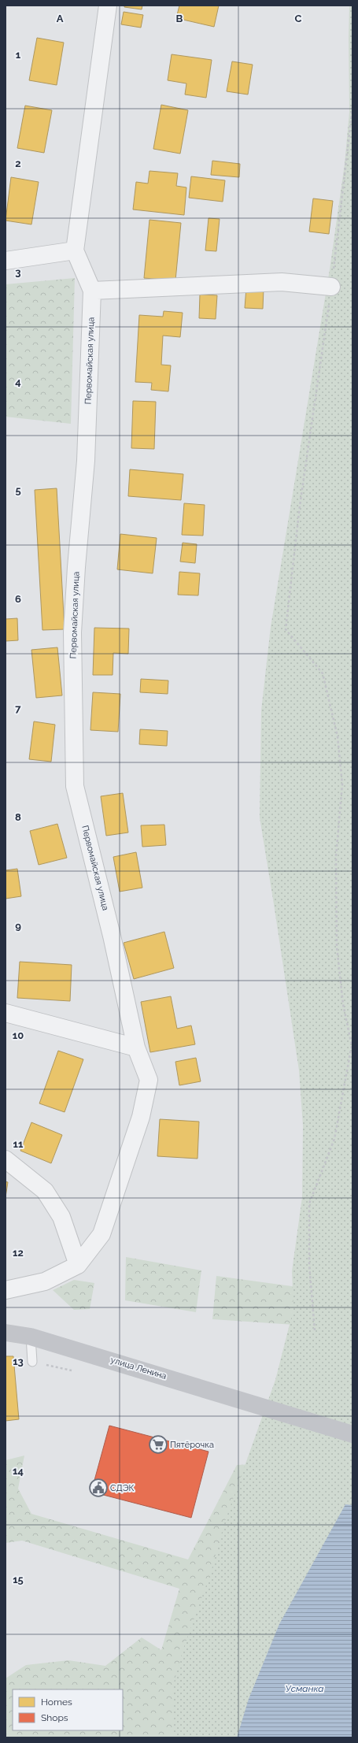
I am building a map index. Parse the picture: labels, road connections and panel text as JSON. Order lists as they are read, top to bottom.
{
  "streets": {
    "main road": ["улица Ленина"],
    "street": ["Первомайская улица"]
  },
  "water": ["Усманка"],
  "places": {
    "supermarket": ["Пятёрочка"],
    "public building": ["СДЭК"]
  },
  "legend": ["Homes", "Shops"],
  "grid": {
    "columns": ["A", "B", "C"],
    "rows": [
      "1",
      "2",
      "3",
      "4",
      "5",
      "6",
      "7",
      "8",
      "9",
      "10",
      "11",
      "12",
      "13",
      "14",
      "15"
    ]
  }
}
